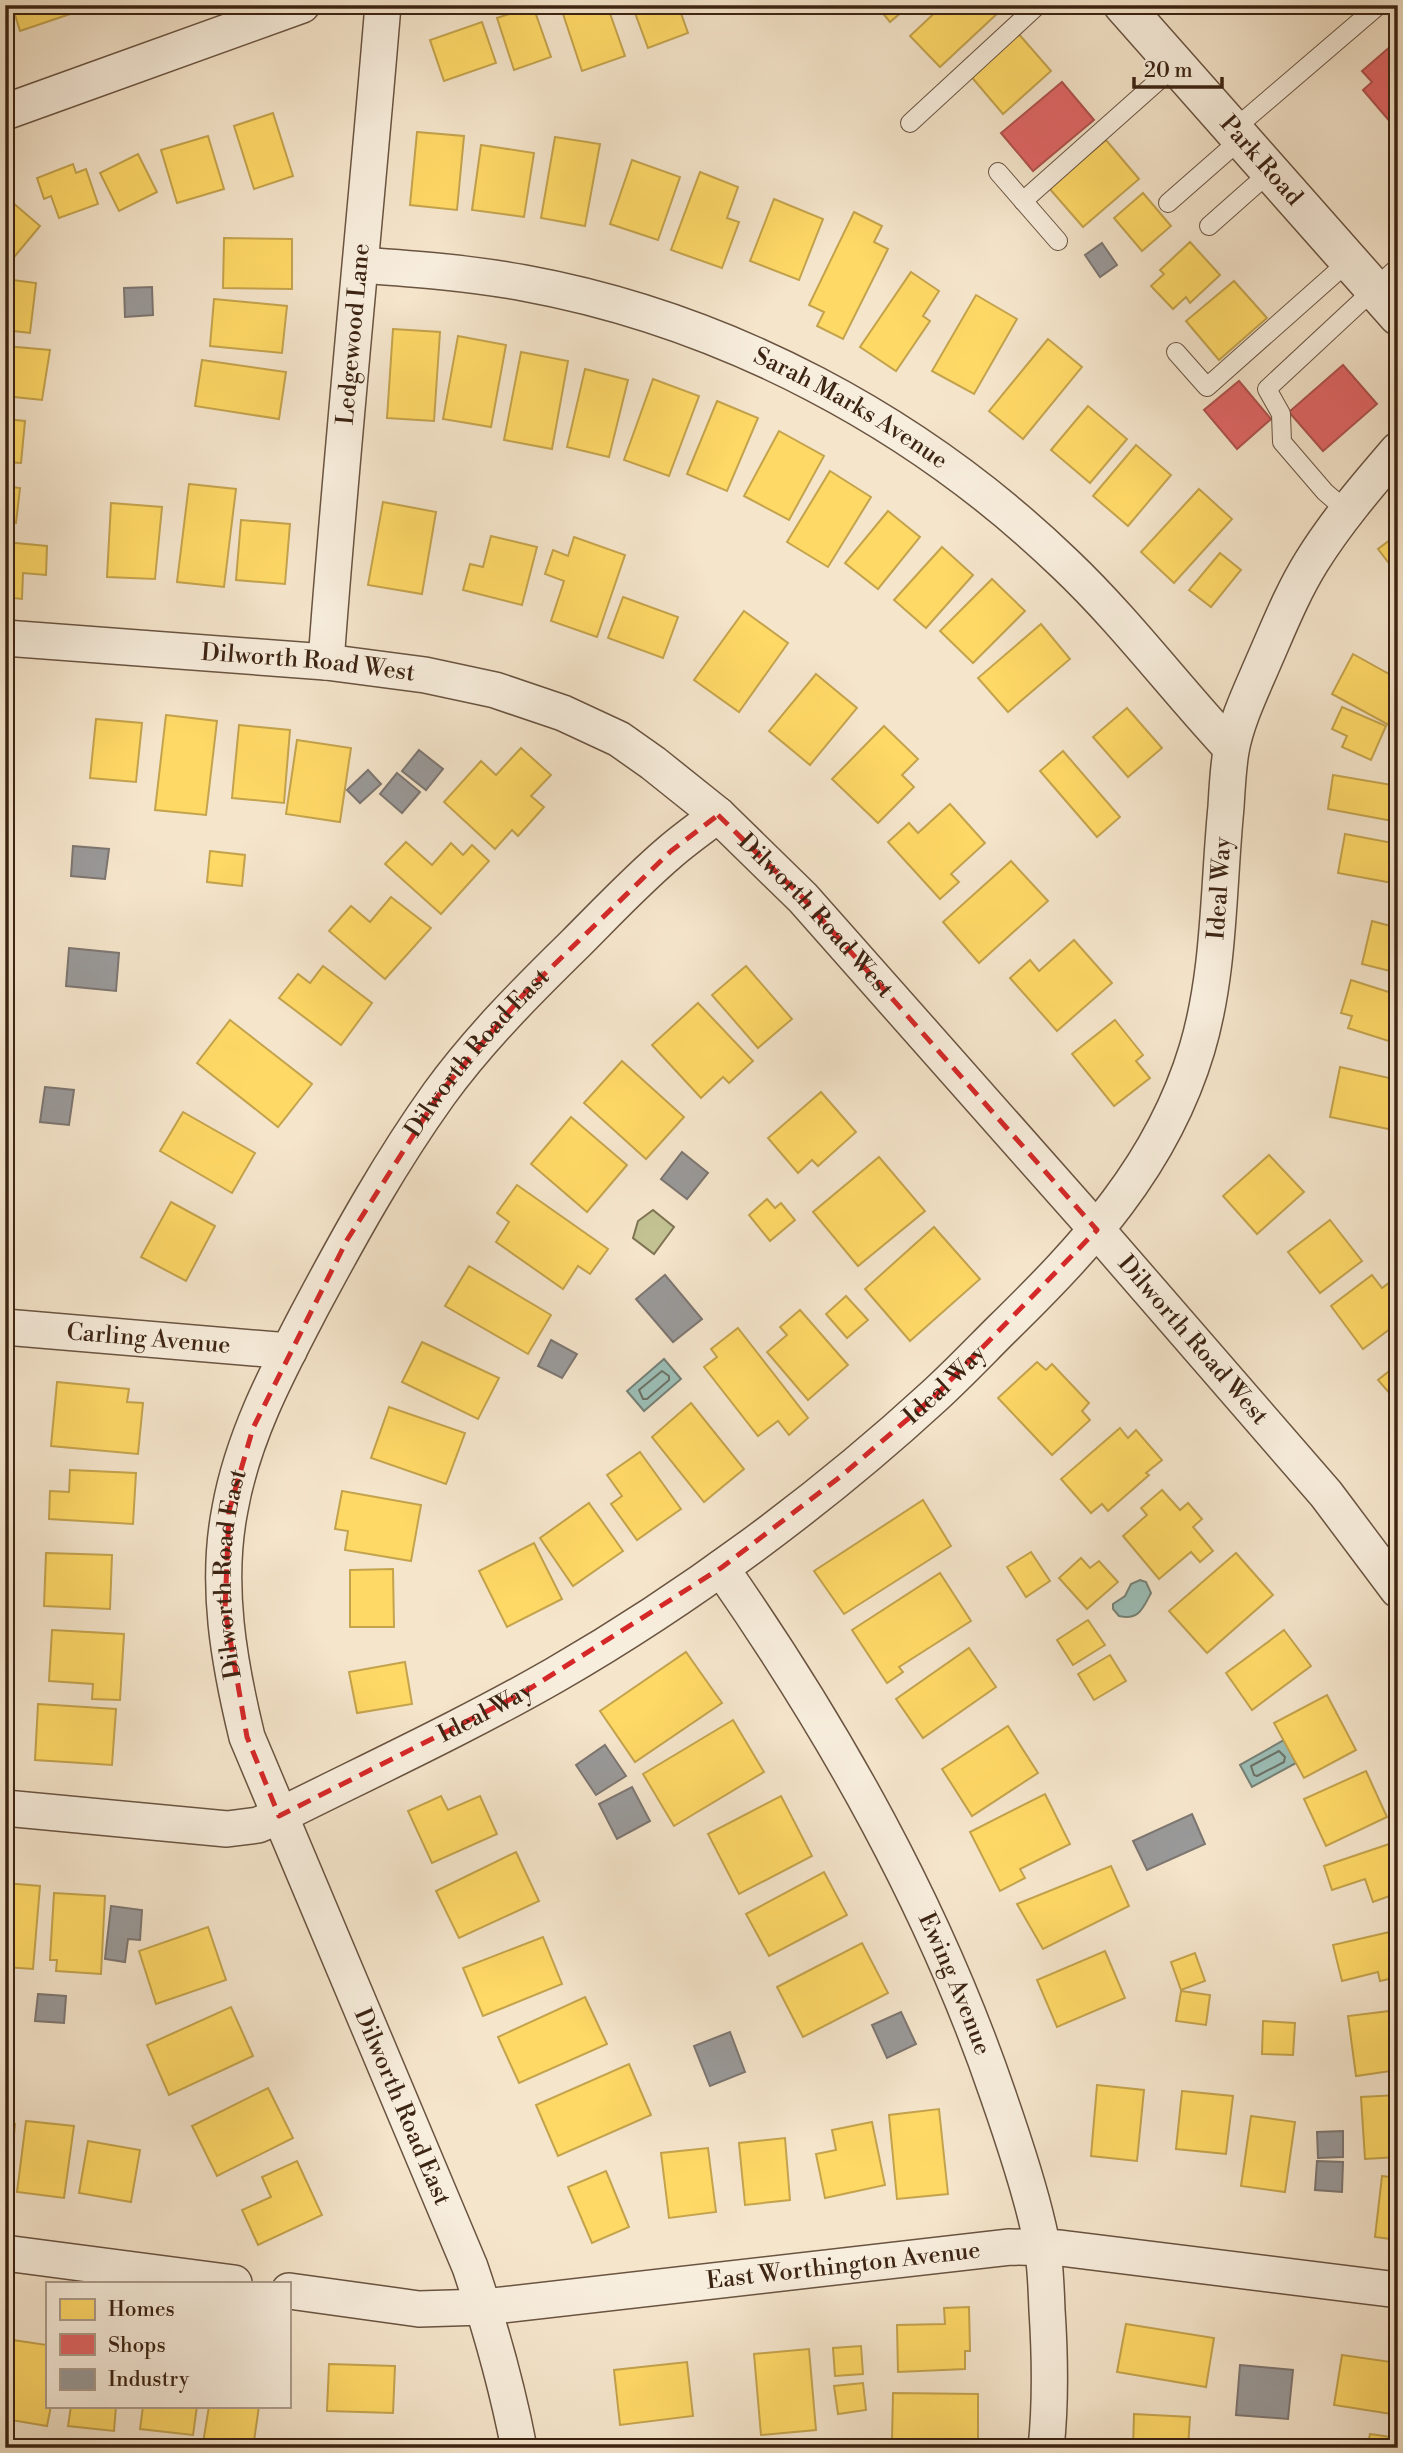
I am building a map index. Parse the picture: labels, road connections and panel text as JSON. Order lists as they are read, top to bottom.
{
  "streets": {
    "street": [
      "Park Road",
      "Ledgewood Lane",
      "Sarah Marks Avenue",
      "Dilworth Road West",
      "Ideal Way",
      "Dilworth Road East",
      "Carling Avenue",
      "Ewing Avenue",
      "East Worthington Avenue"
    ]
  },
  "crossings": [
    ["Ledgewood Lane", "Sarah Marks Avenue"],
    ["Ledgewood Lane", "Dilworth Road West"],
    ["Sarah Marks Avenue", "Ideal Way"],
    ["Dilworth Road West", "Ideal Way"],
    ["Dilworth Road West", "Dilworth Road East"],
    ["Ideal Way", "Dilworth Road East"],
    ["Ideal Way", "Ewing Avenue"],
    ["Dilworth Road East", "Carling Avenue"],
    ["Dilworth Road East", "East Worthington Avenue"],
    ["Ewing Avenue", "East Worthington Avenue"]
  ],
  "legend": ["Homes", "Shops", "Industry"],
  "scale_bar": "20 m"
}
